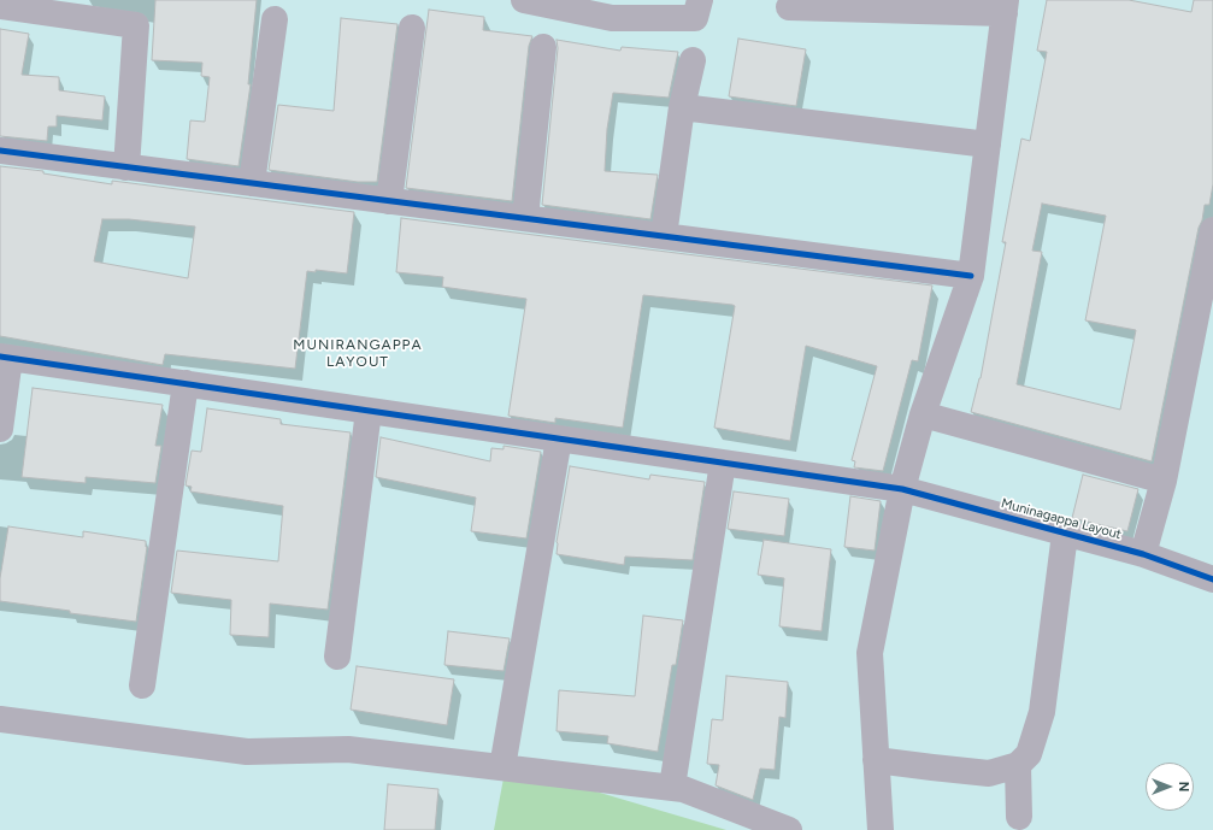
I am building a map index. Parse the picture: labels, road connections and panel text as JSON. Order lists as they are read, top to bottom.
{
  "streets": {
    "street": ["Muninagappa Layout"]
  },
  "districts": ["MUNIRANGAPPA LAYOUT"],
  "north": "right"
}
